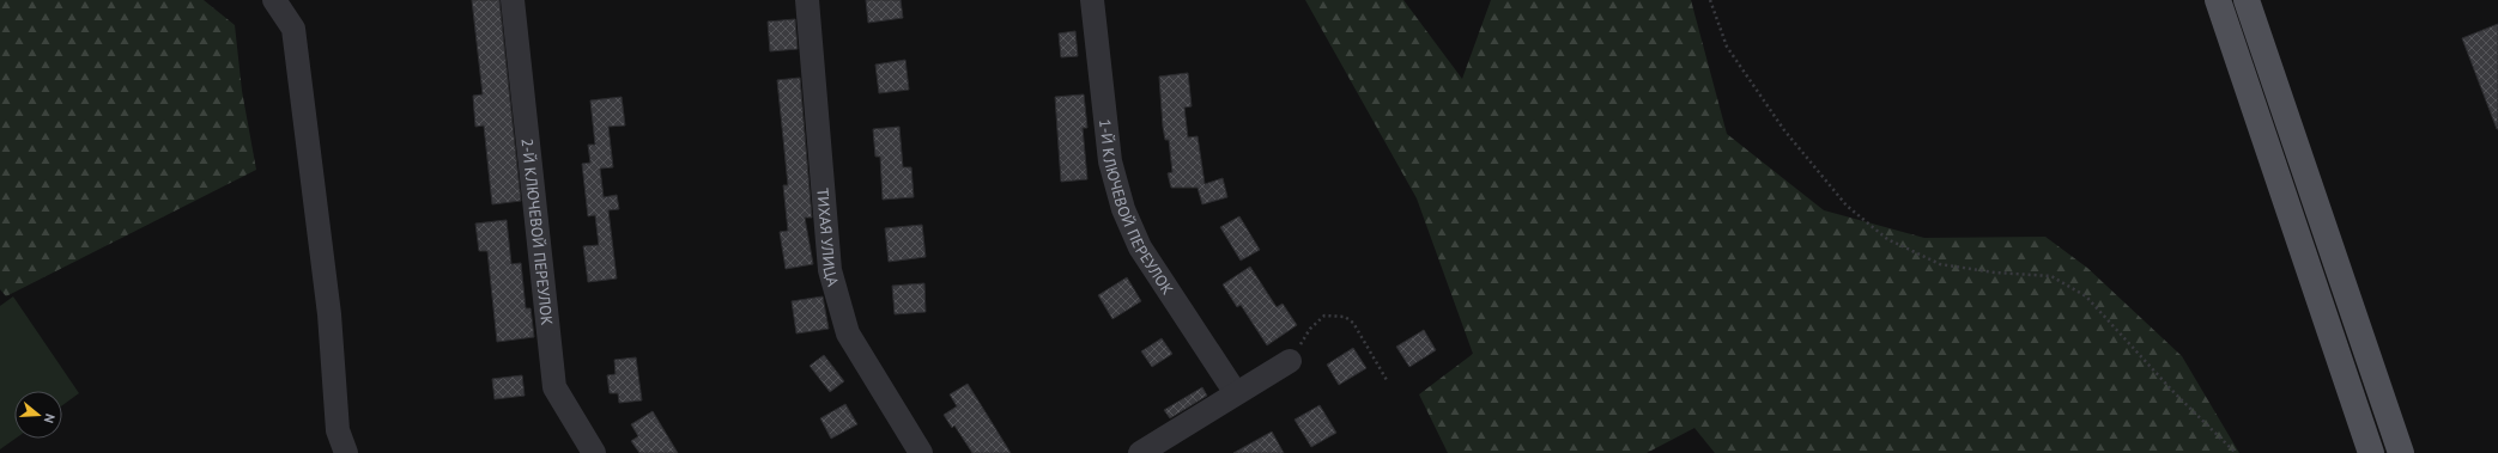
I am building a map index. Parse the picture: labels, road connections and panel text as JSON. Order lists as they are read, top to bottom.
{
  "streets": {
    "street": ["1-Й КЛЮЧЕВОЙ ПЕРЕУЛОК", "2-Й КЛЮЧЕВОЙ ПЕРЕУЛОК", "ТИХАЯ УЛИЦА"]
  },
  "north": "right"
}
